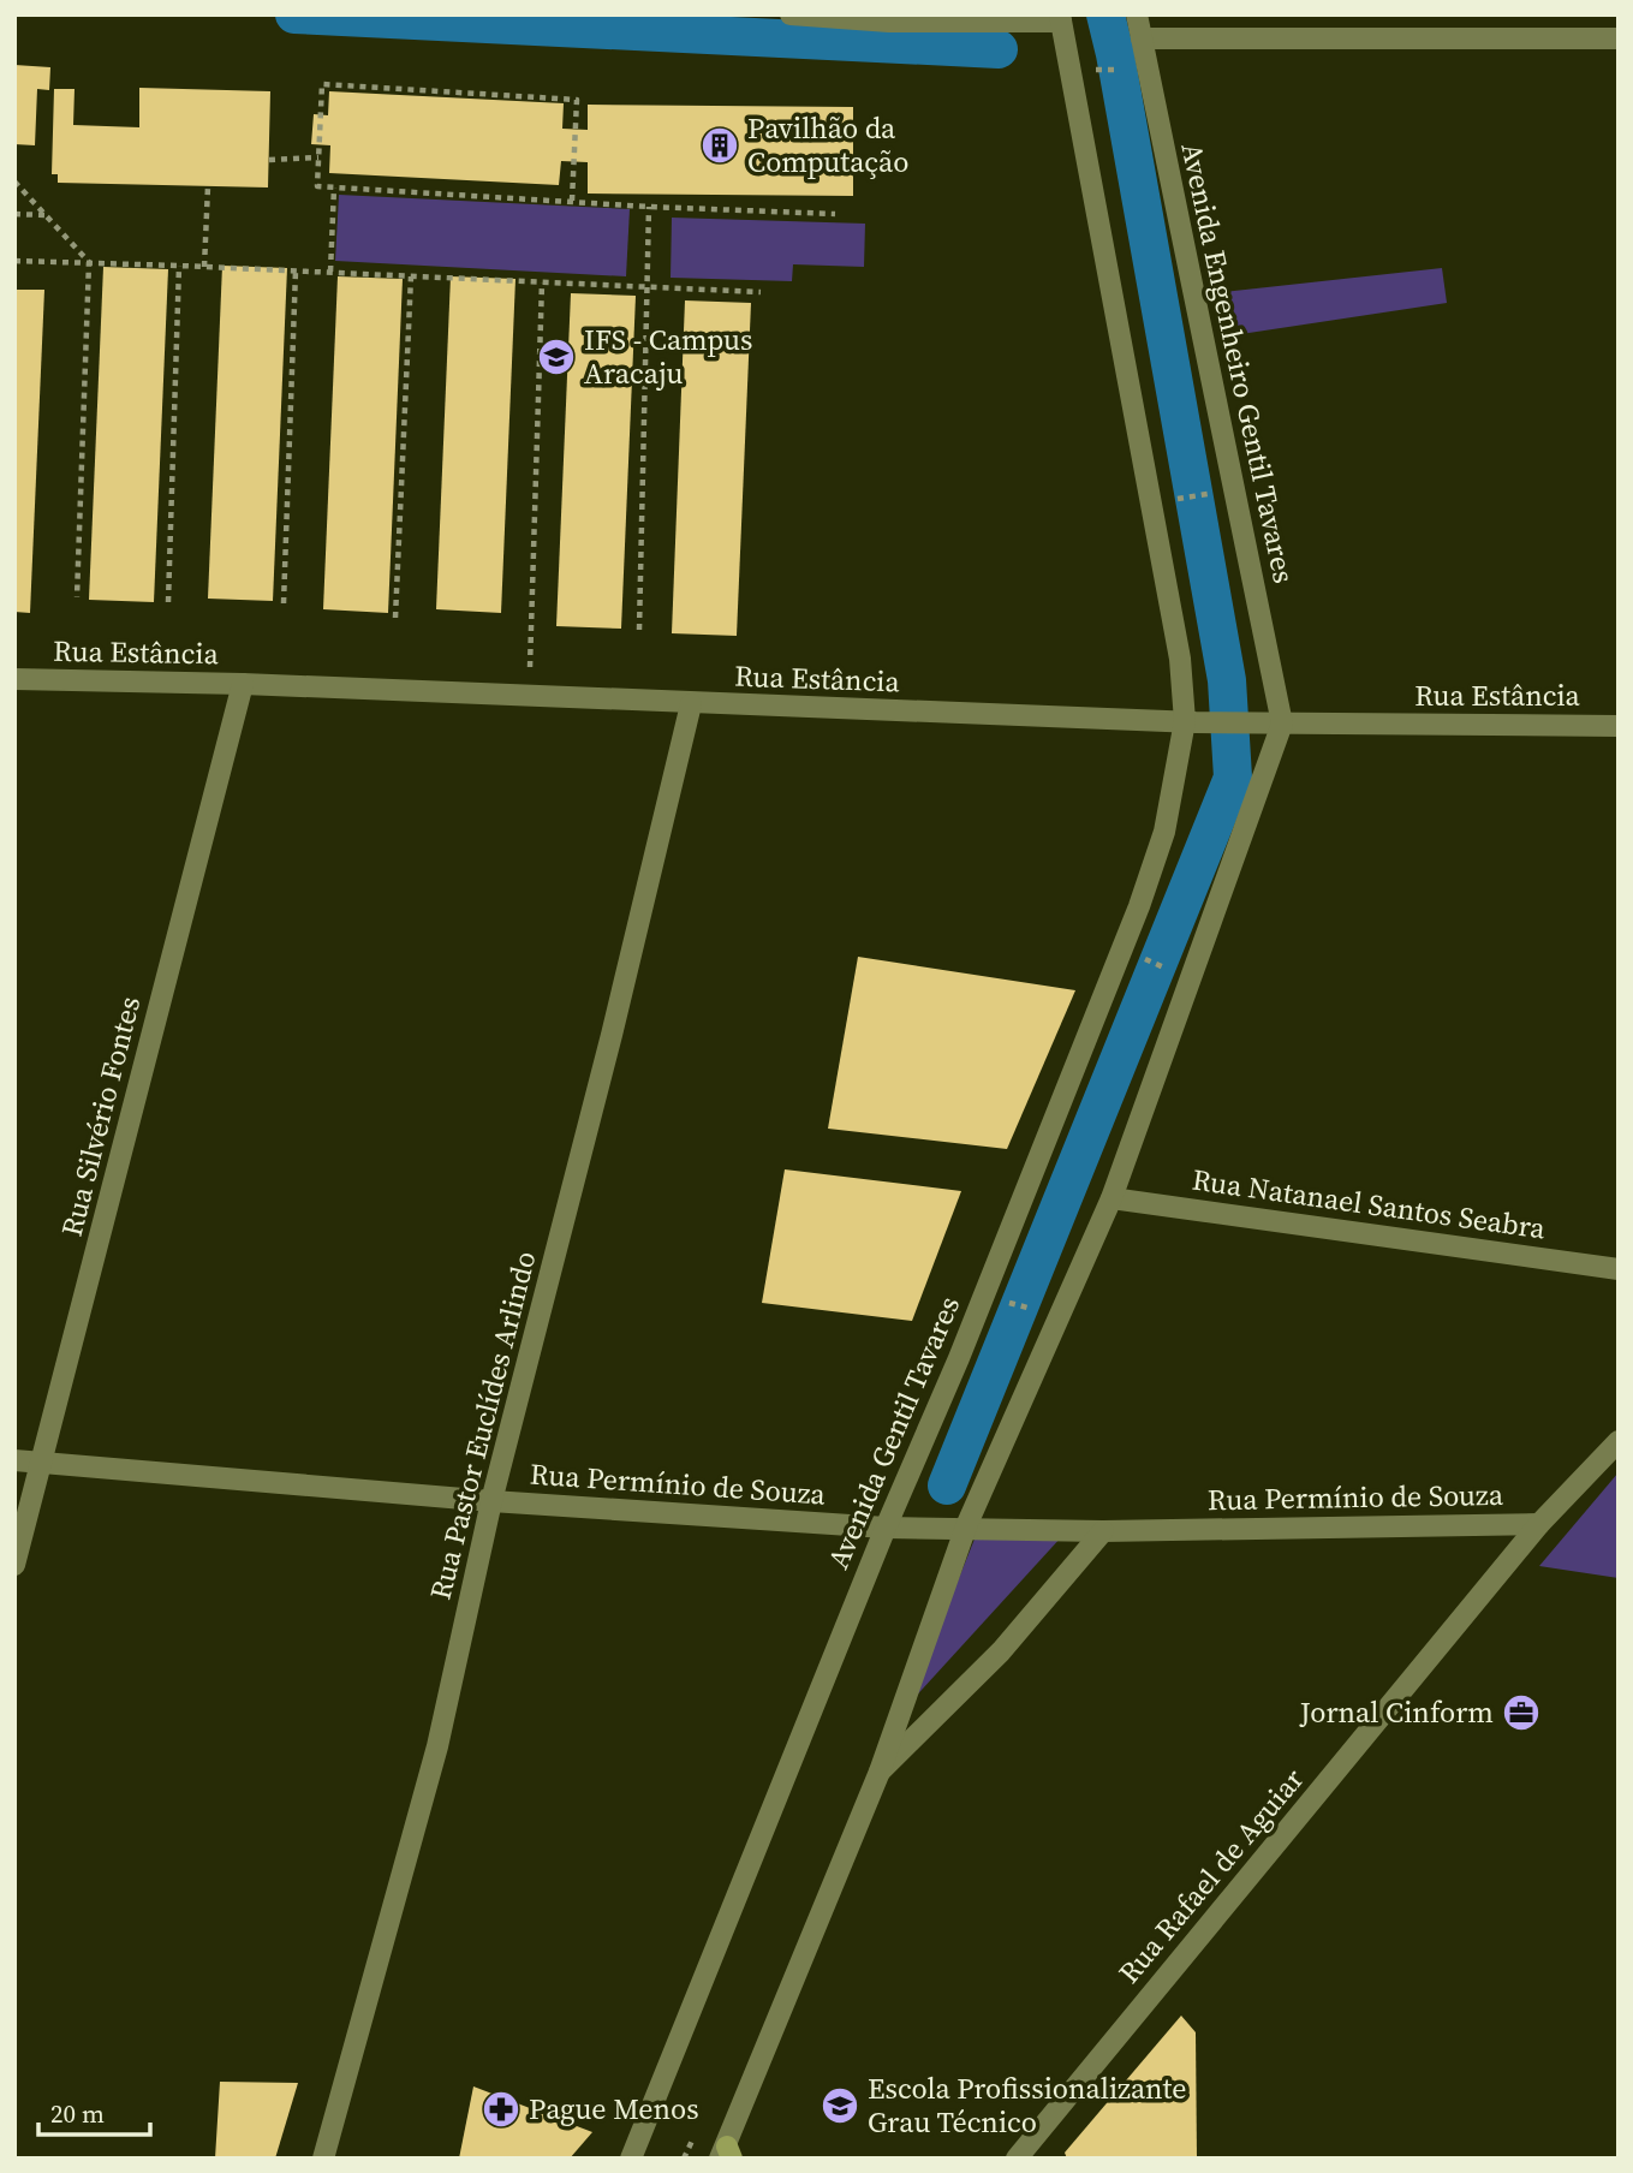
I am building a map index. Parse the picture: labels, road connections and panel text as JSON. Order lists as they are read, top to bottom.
{
  "streets": {
    "street": [
      "Avenida Engenheiro Gentil Tavares",
      "Rua Estância",
      "Rua Silvério Fontes",
      "Rua Natanael Santos Seabra",
      "Rua Pastor Euclídes Arlindo",
      "Avenida Gentil Tavares",
      "Rua Permínio de Souza",
      "Rua Rafael de Aguiar"
    ]
  },
  "crossings": [
    ["Avenida Engenheiro Gentil Tavares", "Rua Estância"],
    ["Rua Estância", "Rua Silvério Fontes"],
    ["Rua Estância", "Rua Pastor Euclídes Arlindo"],
    ["Rua Estância", "Avenida Gentil Tavares"],
    ["Rua Silvério Fontes", "Rua Permínio de Souza"],
    ["Rua Pastor Euclídes Arlindo", "Rua Permínio de Souza"],
    ["Avenida Gentil Tavares", "Rua Permínio de Souza"],
    ["Rua Permínio de Souza", "Rua Rafael de Aguiar"]
  ],
  "places": {
    "building": ["Pavilhão da Computação"],
    "school or university": ["IFS - Campus Aracaju", "Escola Profissionalizante Grau Técnico"],
    "office": ["Jornal Cinform"],
    "pharmacy": ["Pague Menos"]
  },
  "scale_bar": "20 m"
}
